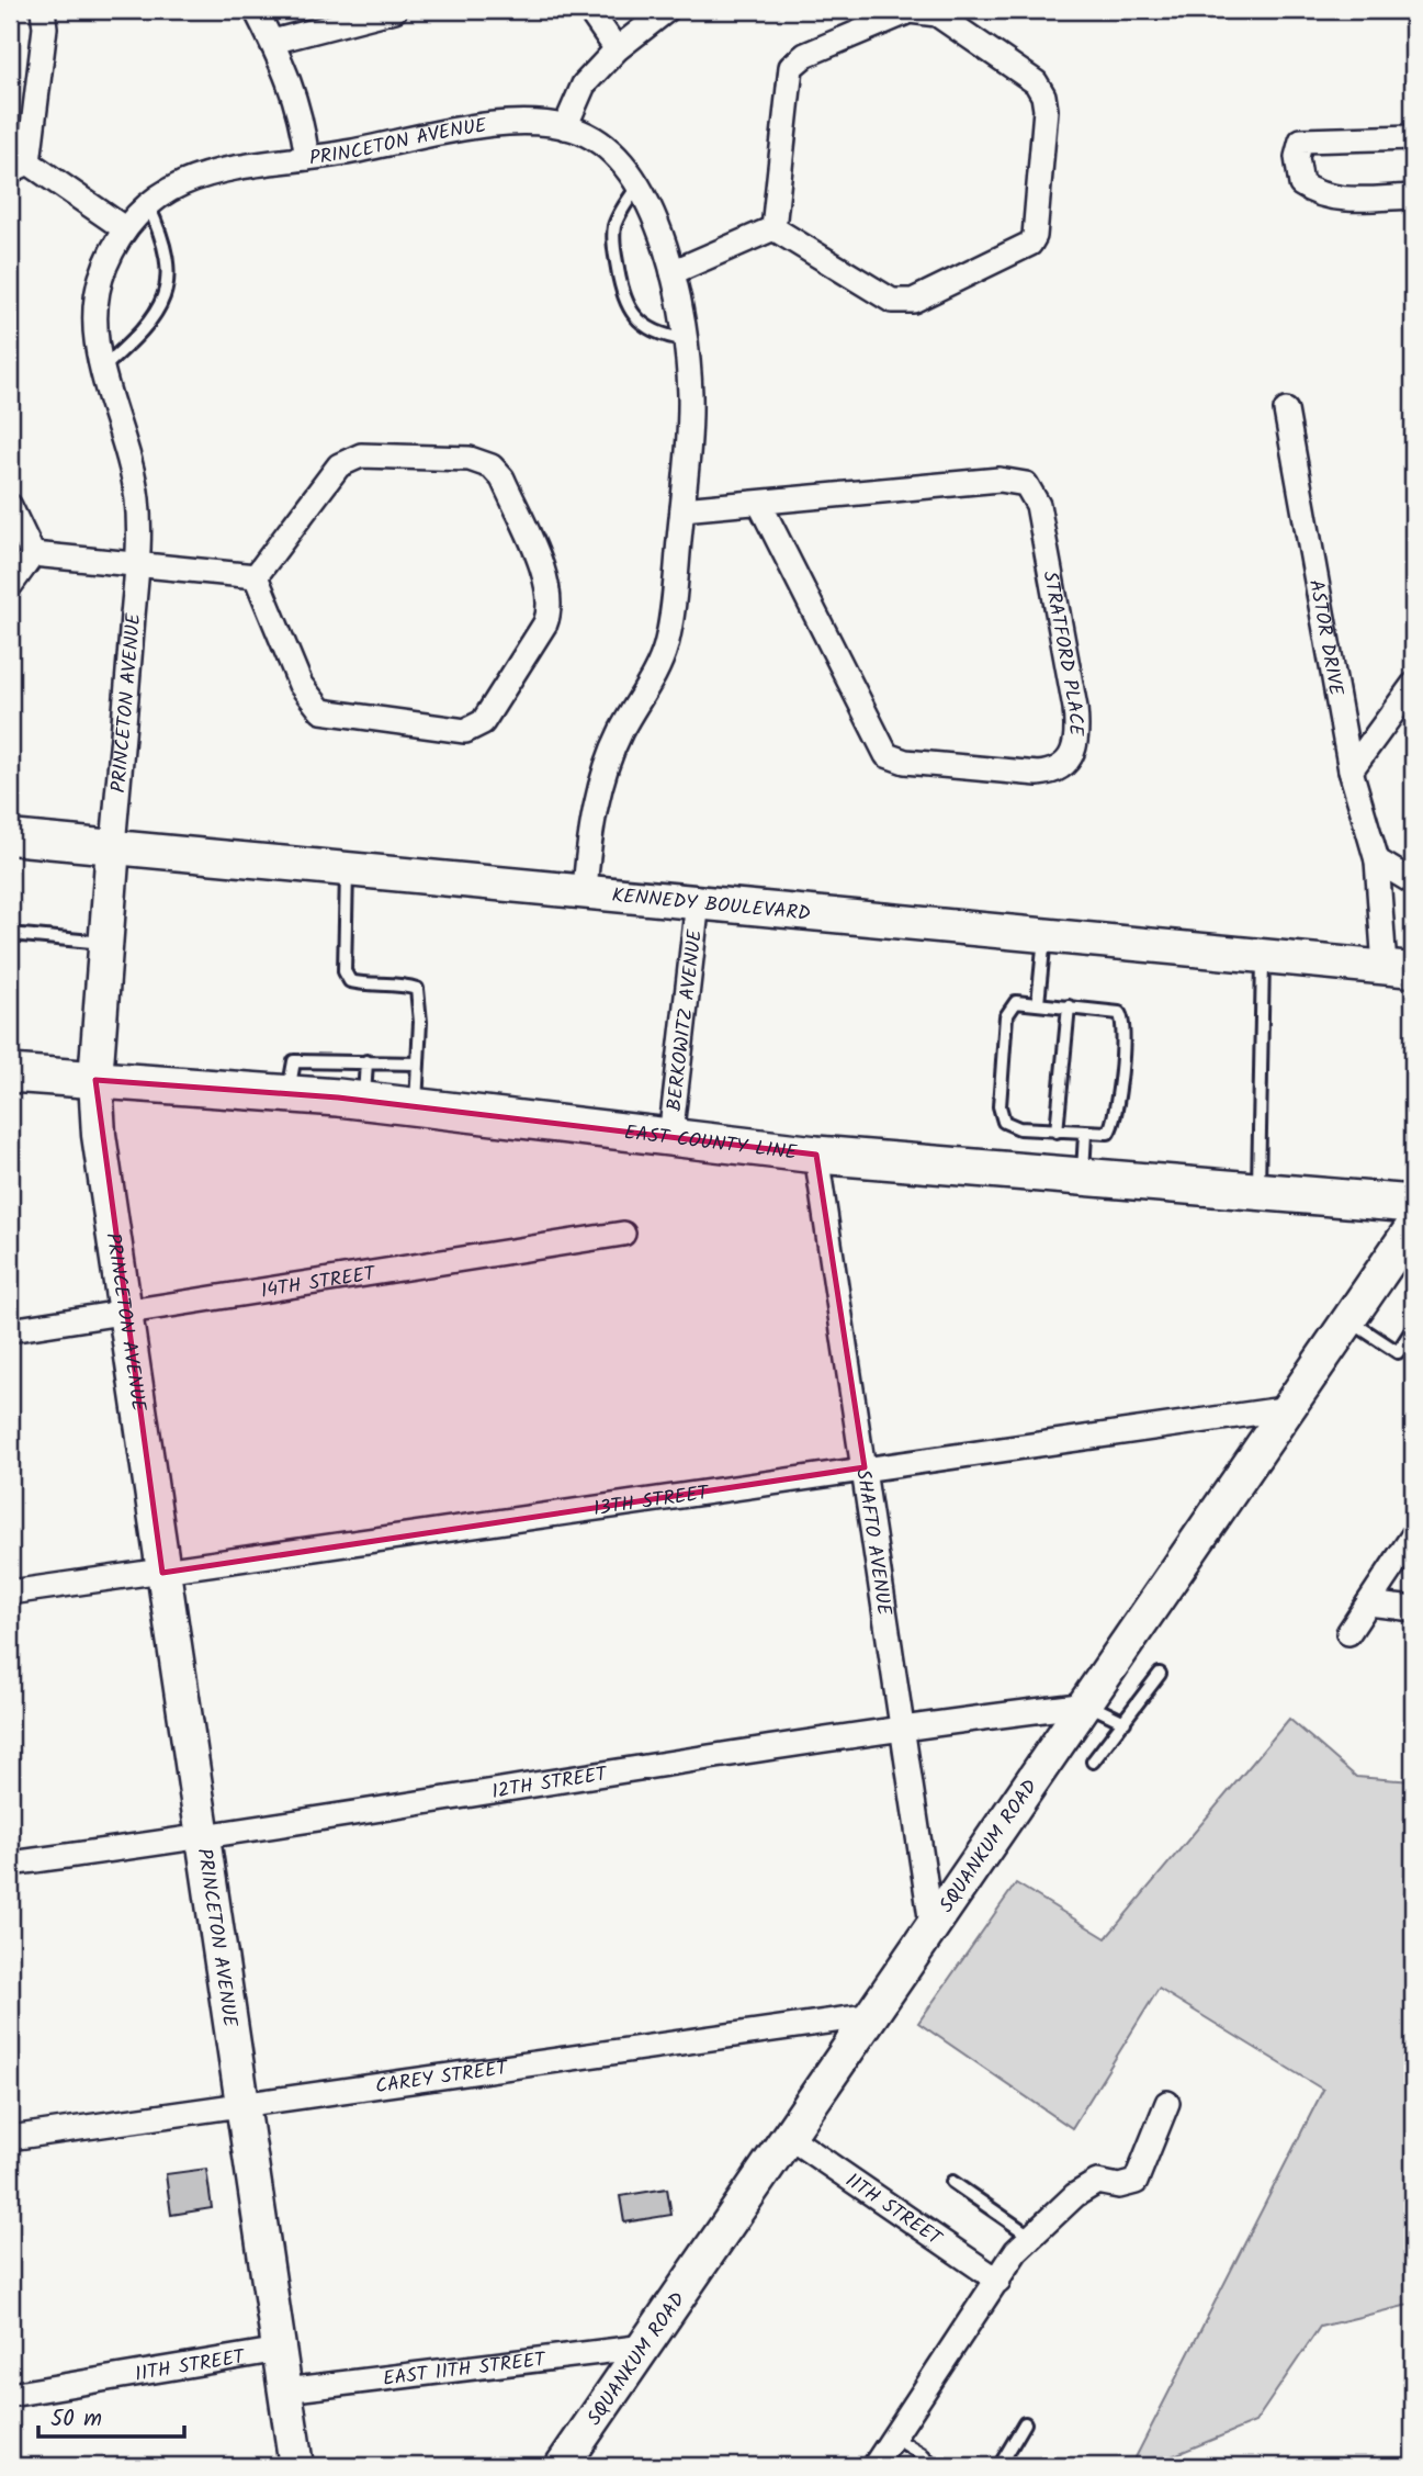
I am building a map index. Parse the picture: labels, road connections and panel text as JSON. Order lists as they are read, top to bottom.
{
  "streets": {
    "main road": ["EAST COUNTY LINE"],
    "street": [
      "PRINCETON AVENUE",
      "ASTOR DRIVE",
      "STRATFORD PLACE",
      "KENNEDY BOULEVARD",
      "BERKOWITZ AVENUE",
      "14TH STREET",
      "13TH STREET",
      "SHAFTO AVENUE",
      "12TH STREET",
      "SQUANKUM ROAD",
      "CAREY STREET",
      "11TH STREET",
      "EAST 11TH STREET"
    ]
  },
  "crossings": [
    ["PRINCETON AVENUE", "STRATFORD PLACE"],
    ["PRINCETON AVENUE", "KENNEDY BOULEVARD"],
    ["PRINCETON AVENUE", "EAST COUNTY LINE"],
    ["PRINCETON AVENUE", "14TH STREET"],
    ["PRINCETON AVENUE", "13TH STREET"],
    ["PRINCETON AVENUE", "12TH STREET"],
    ["PRINCETON AVENUE", "CAREY STREET"],
    ["PRINCETON AVENUE", "11TH STREET"],
    ["PRINCETON AVENUE", "EAST 11TH STREET"],
    ["ASTOR DRIVE", "KENNEDY BOULEVARD"],
    ["KENNEDY BOULEVARD", "BERKOWITZ AVENUE"],
    ["BERKOWITZ AVENUE", "EAST COUNTY LINE"],
    ["EAST COUNTY LINE", "SHAFTO AVENUE"],
    ["13TH STREET", "SHAFTO AVENUE"],
    ["13TH STREET", "SQUANKUM ROAD"],
    ["SHAFTO AVENUE", "12TH STREET"],
    ["SHAFTO AVENUE", "SQUANKUM ROAD"],
    ["12TH STREET", "SQUANKUM ROAD"],
    ["SQUANKUM ROAD", "CAREY STREET"],
    ["SQUANKUM ROAD", "11TH STREET"],
    ["SQUANKUM ROAD", "EAST 11TH STREET"]
  ],
  "scale_bar": "50 m"
}
